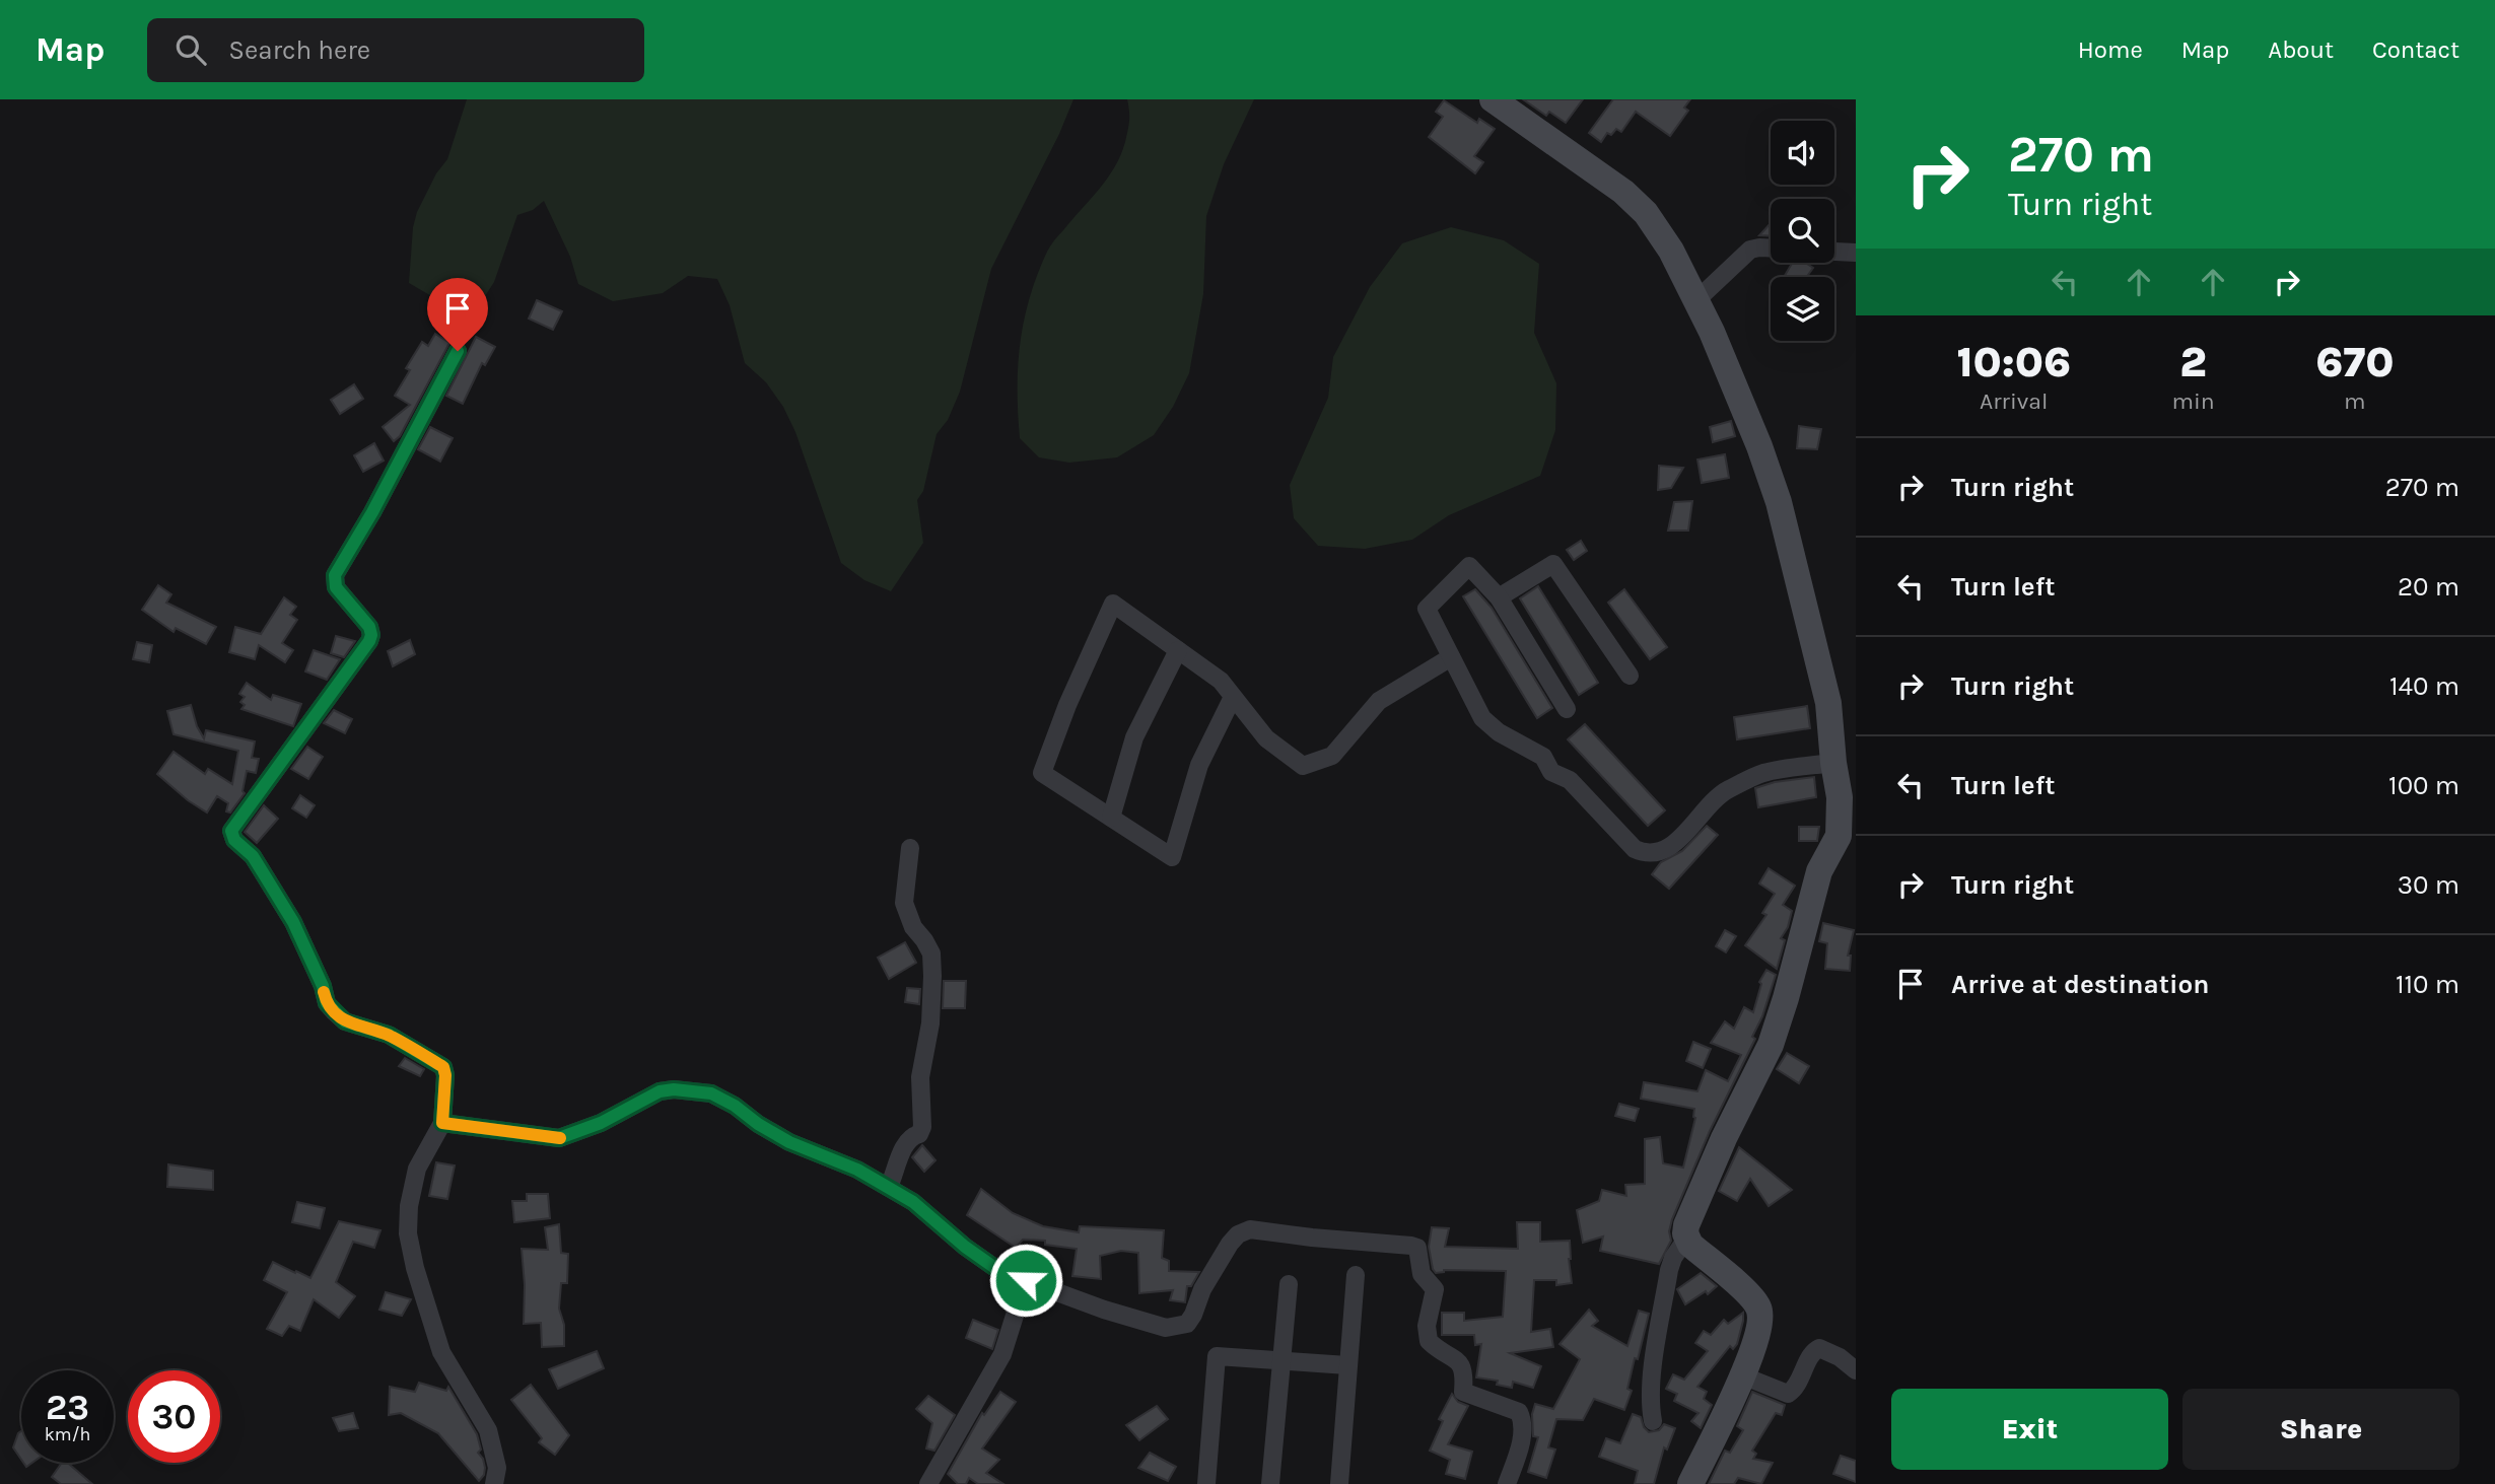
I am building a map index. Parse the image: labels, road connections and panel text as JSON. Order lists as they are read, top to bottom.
{
  "page": {
    "header": "Map",
    "search": "Search here",
    "nav": [
      "Home",
      "Map",
      "About",
      "Contact"
    ],
    "turn": ["270 m", "Turn right"],
    "eta": [
      "10:06",
      "Arrival",
      "2",
      "min",
      "670",
      "m"
    ],
    "list": [
      {
        "name": "Turn right",
        "value": "270 m"
      },
      {
        "name": "Turn left",
        "value": "20 m"
      },
      {
        "name": "Turn right",
        "value": "140 m"
      },
      {
        "name": "Turn left",
        "value": "100 m"
      },
      {
        "name": "Turn right",
        "value": "30 m"
      },
      {
        "name": "Arrive at destination",
        "value": "110 m"
      }
    ],
    "speed": "23 km/h",
    "limit": "30",
    "buttons": ["Exit", "Share"]
  }
}
